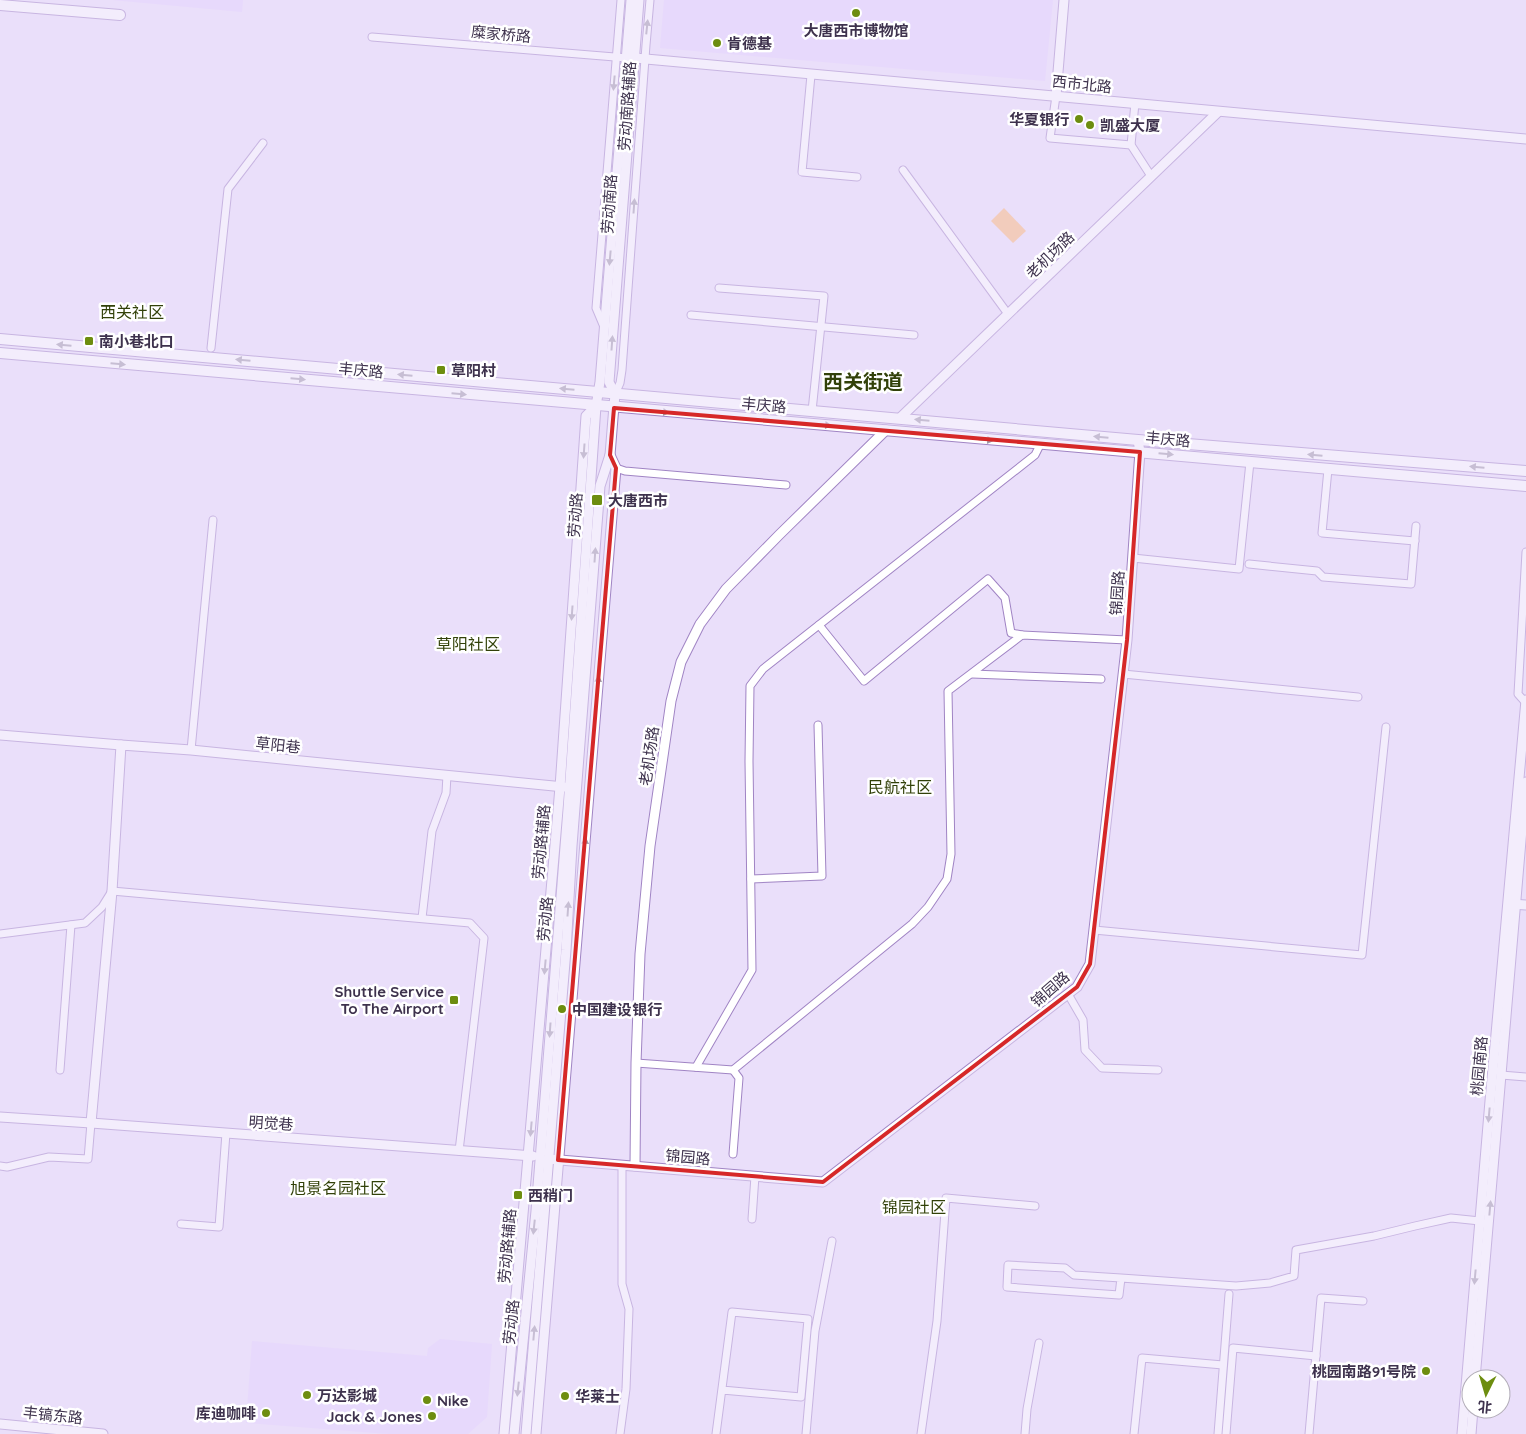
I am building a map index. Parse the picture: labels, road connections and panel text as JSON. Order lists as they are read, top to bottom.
{
  "streets": {
    "main road": ["丰庆路"],
    "street": [
      "糜家桥路",
      "西市北路",
      "劳动南路辅路",
      "劳动南路",
      "老机场路",
      "劳动路",
      "锦园路",
      "草阳巷",
      "劳动路辅路",
      "桃园南路",
      "明觉巷",
      "丰镐东路"
    ]
  },
  "crossings": [
    ["糜家桥路", "西市北路"],
    ["糜家桥路", "劳动南路辅路"],
    ["糜家桥路", "劳动南路"],
    ["西市北路", "劳动南路辅路"],
    ["西市北路", "劳动南路"],
    ["西市北路", "老机场路"],
    ["劳动南路辅路", "劳动南路"],
    ["劳动南路辅路", "丰庆路"],
    ["劳动南路", "丰庆路"],
    ["劳动南路", "劳动路"],
    ["劳动南路", "劳动路辅路"],
    ["老机场路", "丰庆路"],
    ["老机场路", "锦园路"],
    ["丰庆路", "劳动路"],
    ["丰庆路", "锦园路"],
    ["丰庆路", "劳动路辅路"],
    ["劳动路", "锦园路"],
    ["劳动路", "草阳巷"],
    ["劳动路", "劳动路辅路"],
    ["劳动路", "明觉巷"],
    ["锦园路", "明觉巷"],
    ["草阳巷", "劳动路辅路"],
    ["劳动路辅路", "明觉巷"]
  ],
  "districts": [
    "西关社区",
    "西关街道",
    "草阳社区",
    "民航社区",
    "旭景名园社区",
    "锦园社区"
  ],
  "places": {
    "other": [
      "大唐西市博物馆",
      "肯德基",
      "华夏银行",
      "凯盛大厦",
      "中国建设银行",
      "桃园南路91号院",
      "万达影城",
      "华莱士",
      "Nike",
      "库迪咖啡",
      "Jack & Jones"
    ],
    "transit": [
      "南小巷北口",
      "草阳村",
      "大唐西市",
      "Shuttle Service To The Airport",
      "西稍门"
    ]
  },
  "north": "bottom"
}
